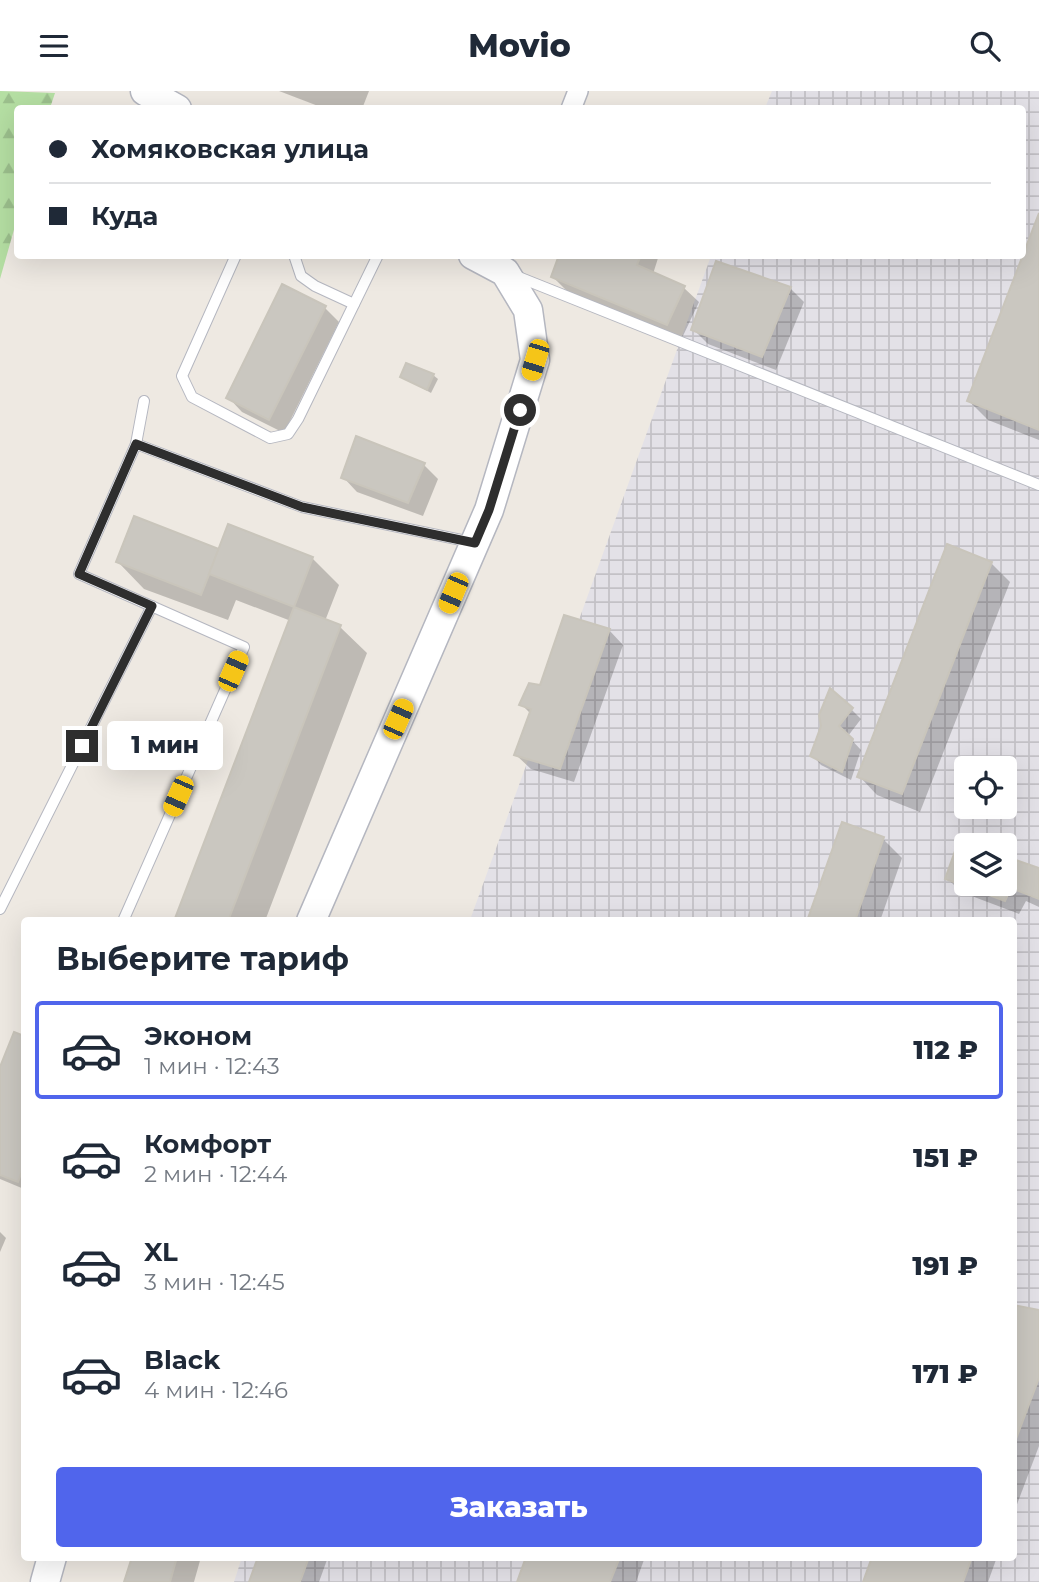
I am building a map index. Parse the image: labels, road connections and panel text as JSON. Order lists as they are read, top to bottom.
{
  "page": {
    "header": "Movio",
    "banner": ["Хомяковская улица", "Куда"],
    "bubble": "1 мин",
    "heading": "Выберите тариф",
    "list": [
      {
        "name": "Эконом",
        "note": "1 мин · 12:43",
        "value": "112 ₽"
      },
      {
        "name": "Комфорт",
        "note": "2 мин · 12:44",
        "value": "151 ₽"
      },
      {
        "name": "XL",
        "note": "3 мин · 12:45",
        "value": "191 ₽"
      },
      {
        "name": "Black",
        "note": "4 мин · 12:46",
        "value": "171 ₽"
      }
    ],
    "buttons": "Заказать"
  }
}
